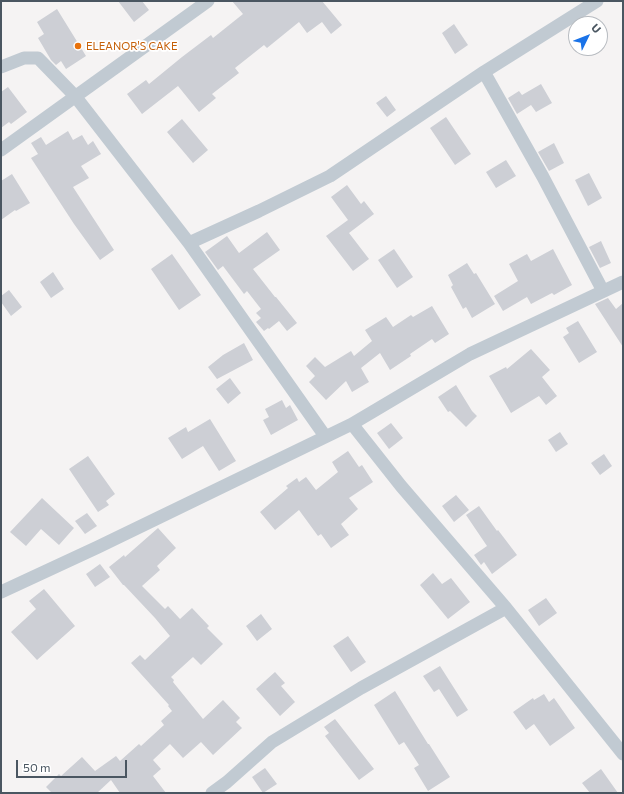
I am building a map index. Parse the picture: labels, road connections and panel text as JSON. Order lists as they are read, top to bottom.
{
  "places": ["ELEANOR'S CAKE"],
  "scale_bar": "50 m",
  "north": "top right"
}
